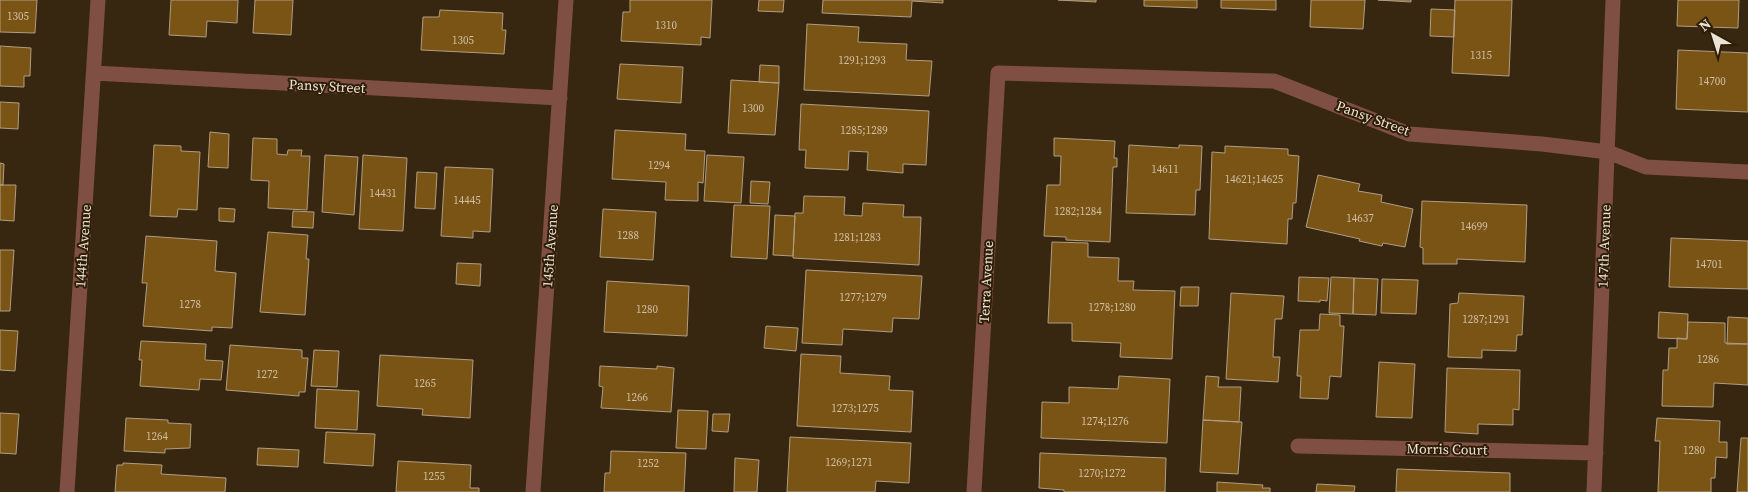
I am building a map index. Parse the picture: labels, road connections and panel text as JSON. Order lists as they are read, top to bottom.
{
  "streets": {
    "street": [
      "Pansy Street",
      "144th Avenue",
      "145th Avenue",
      "147th Avenue",
      "Terra Avenue",
      "Morris Court"
    ]
  },
  "crossings": [
    ["Pansy Street", "144th Avenue"],
    ["Pansy Street", "145th Avenue"],
    ["Pansy Street", "147th Avenue"],
    ["Pansy Street", "Terra Avenue"],
    ["147th Avenue", "Morris Court"]
  ],
  "house_numbers": [
    "1305",
    "1310",
    "1305",
    "1315",
    "1291;1293",
    "14700",
    "1300",
    "1285;1289",
    "1294",
    "14611",
    "14621;14625",
    "14431",
    "14445",
    "1282;1284",
    "14637",
    "14699",
    "1288",
    "1281;1283",
    "14701",
    "1277;1279",
    "1278",
    "1278;1280",
    "1280",
    "1287;1291",
    "1286",
    "1272",
    "1265",
    "1266",
    "1273;1275",
    "1274;1276",
    "1264",
    "1280",
    "1269;1271",
    "1252",
    "1270;1272",
    "1255"
  ],
  "north": "top left"
}
